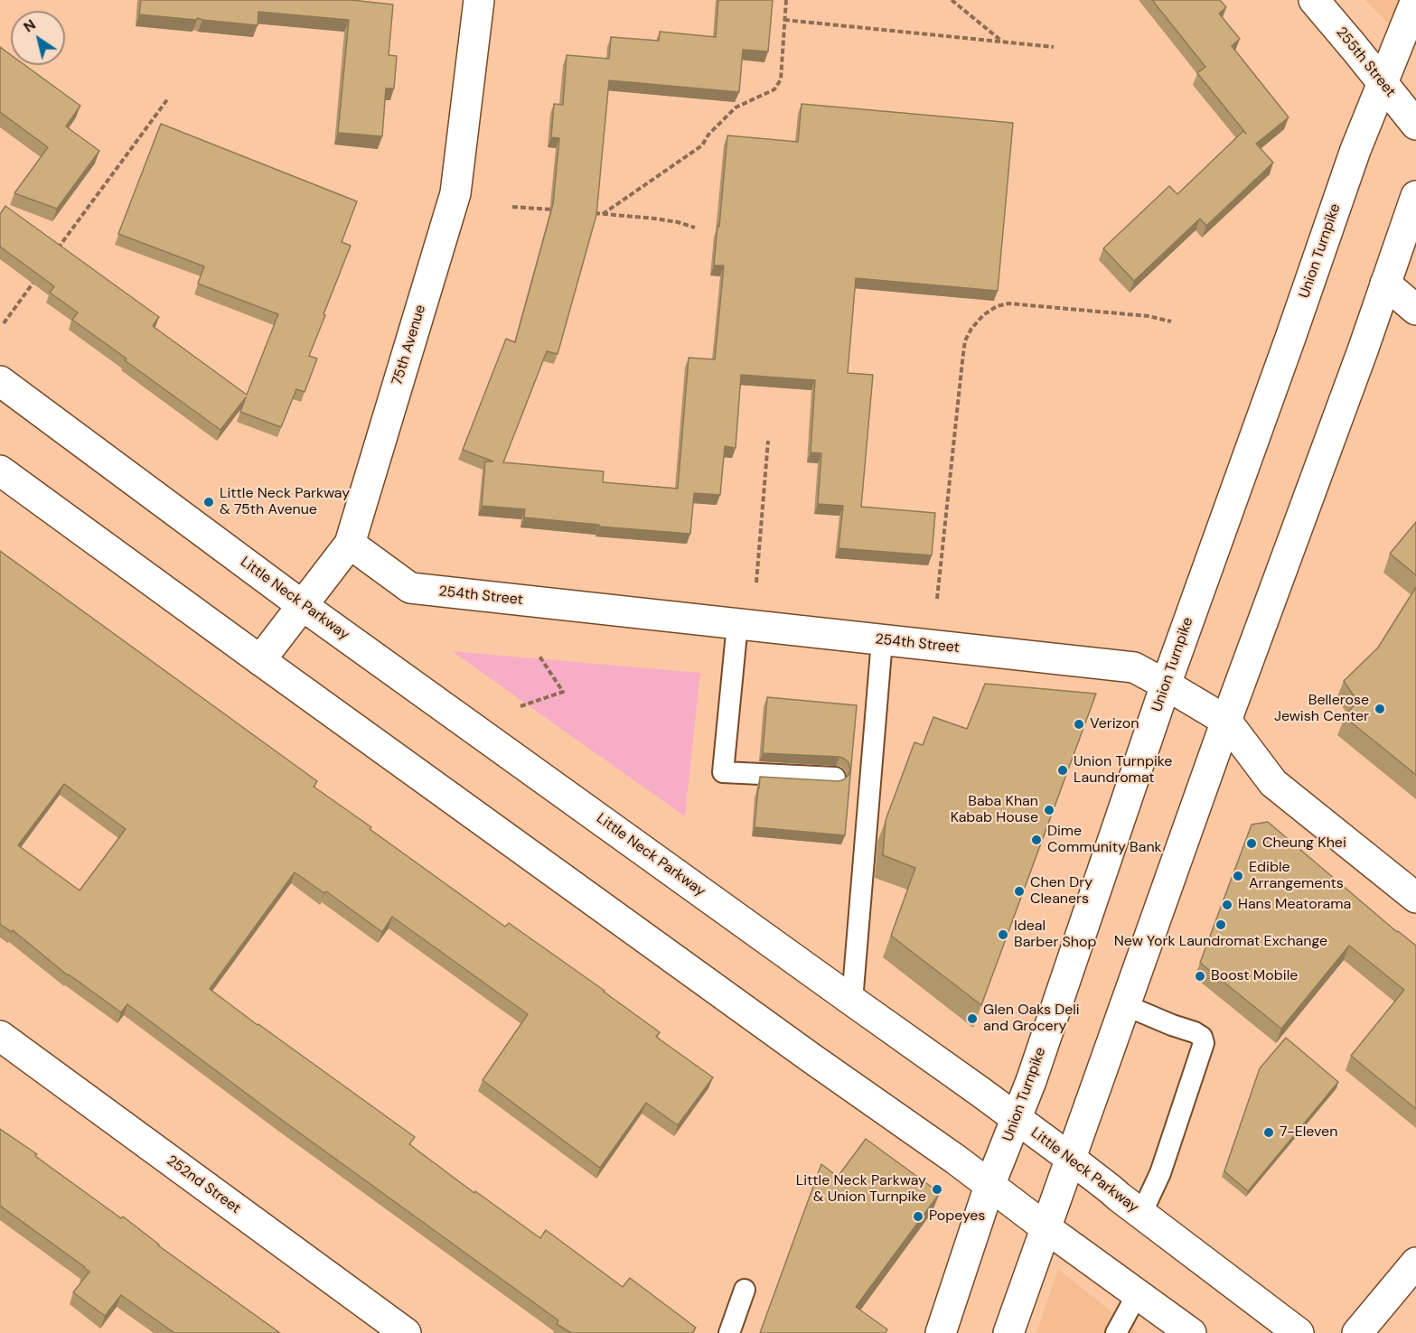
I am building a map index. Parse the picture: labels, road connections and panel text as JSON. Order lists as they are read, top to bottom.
{
  "streets": {
    "main road": [
      "255th Street",
      "Union Turnpike",
      "75th Avenue",
      "254th Street",
      "Little Neck Parkway",
      "252nd Street"
    ]
  },
  "crossings": [
    ["255th Street", "Union Turnpike"],
    ["Union Turnpike", "254th Street"],
    ["Union Turnpike", "Little Neck Parkway"],
    ["75th Avenue", "254th Street"],
    ["75th Avenue", "Little Neck Parkway"]
  ],
  "places": [
    "Little Neck Parkway & 75th Avenue",
    "Bellerose Jewish Center",
    "Verizon",
    "Union Turnpike Laundromat",
    "Baba Khan Kabab House",
    "Dime Community Bank",
    "Cheung Khei",
    "Edible Arrangements",
    "Chen Dry Cleaners",
    "Hans Meatorama",
    "New York Laundromat Exchange",
    "Ideal Barber Shop",
    "Boost Mobile",
    "Glen Oaks Deli and Grocery",
    "7-Eleven",
    "Little Neck Parkway & Union Turnpike",
    "Popeyes"
  ],
  "north": "top left"
}
